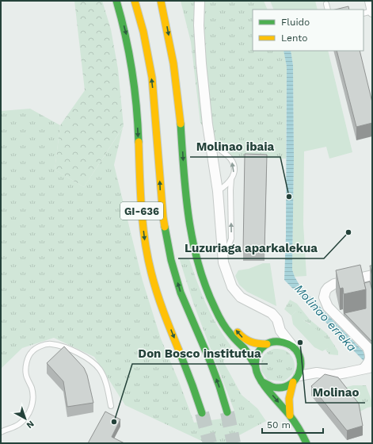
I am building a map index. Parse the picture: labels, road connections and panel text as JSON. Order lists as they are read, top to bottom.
{
  "streets": {
    "street": ["GI-636"]
  },
  "water": ["Molinao erreka"],
  "places": [
    "Molinao ibaia",
    "Luzuriaga aparkalekua",
    "Molinao",
    "Don Bosco institutua"
  ],
  "legend": ["Fluido", "Lento"],
  "scale_bar": "50 m",
  "north": "bottom right"
}
